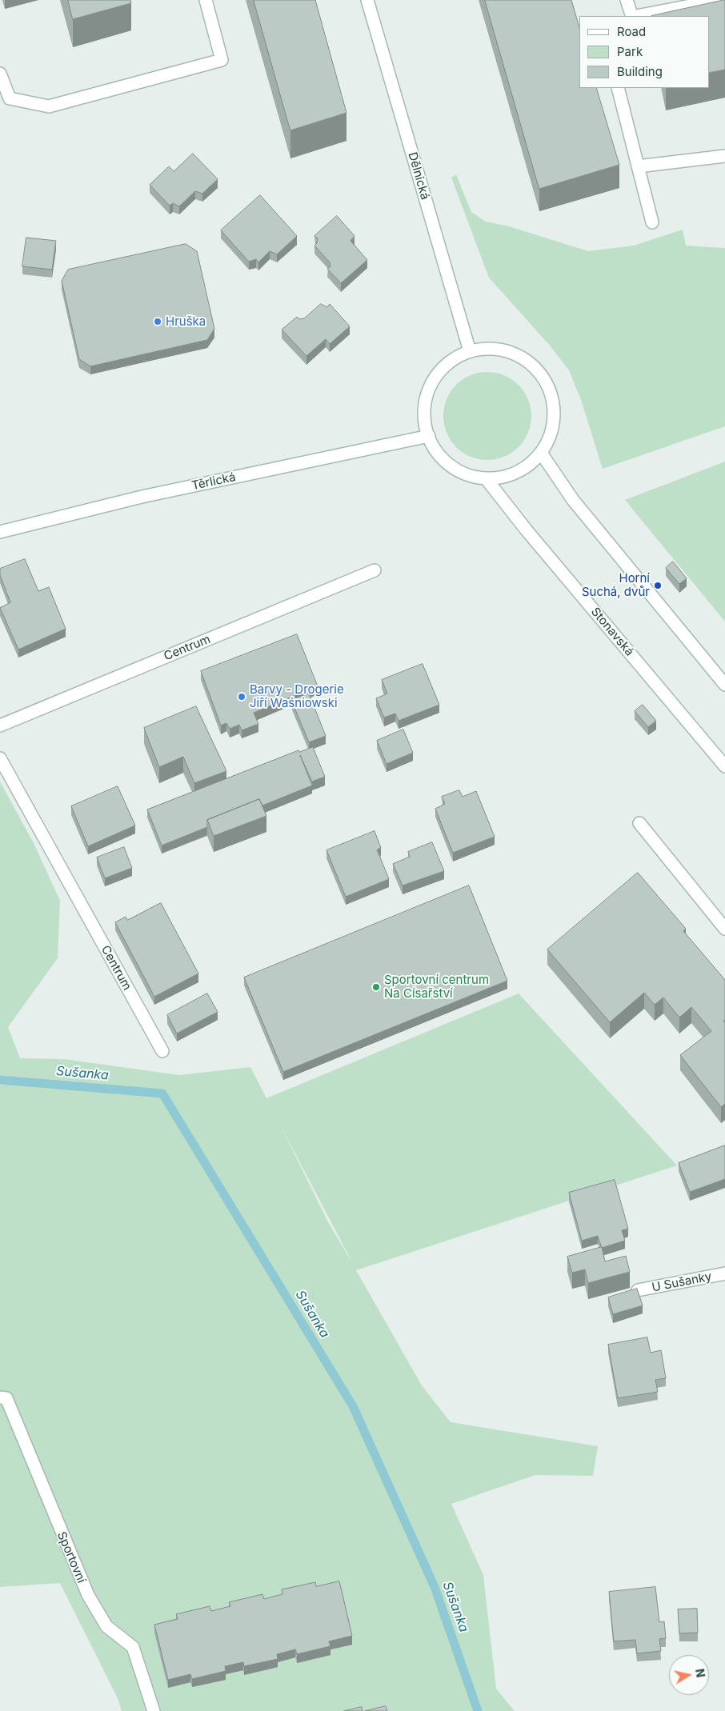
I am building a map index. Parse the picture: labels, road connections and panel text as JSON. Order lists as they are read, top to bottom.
{
  "streets": {
    "main road": [
      "Dělnická",
      "Těrlická",
      "Stonavská",
      "Centrum",
      "U Sušanky",
      "Sportovní"
    ]
  },
  "crossings": [
    ["Dělnická", "Těrlická"],
    ["Dělnická", "Stonavská"],
    ["Těrlická", "Stonavská"]
  ],
  "water": ["Sušanka"],
  "places": [
    "Hruška",
    "Horní Suchá, dvůr",
    "Barvy - Drogerie Jiří Waśniowski",
    "Sportovní centrum Na Císařství"
  ],
  "legend": ["Road", "Park", "Building"],
  "north": "right"
}
